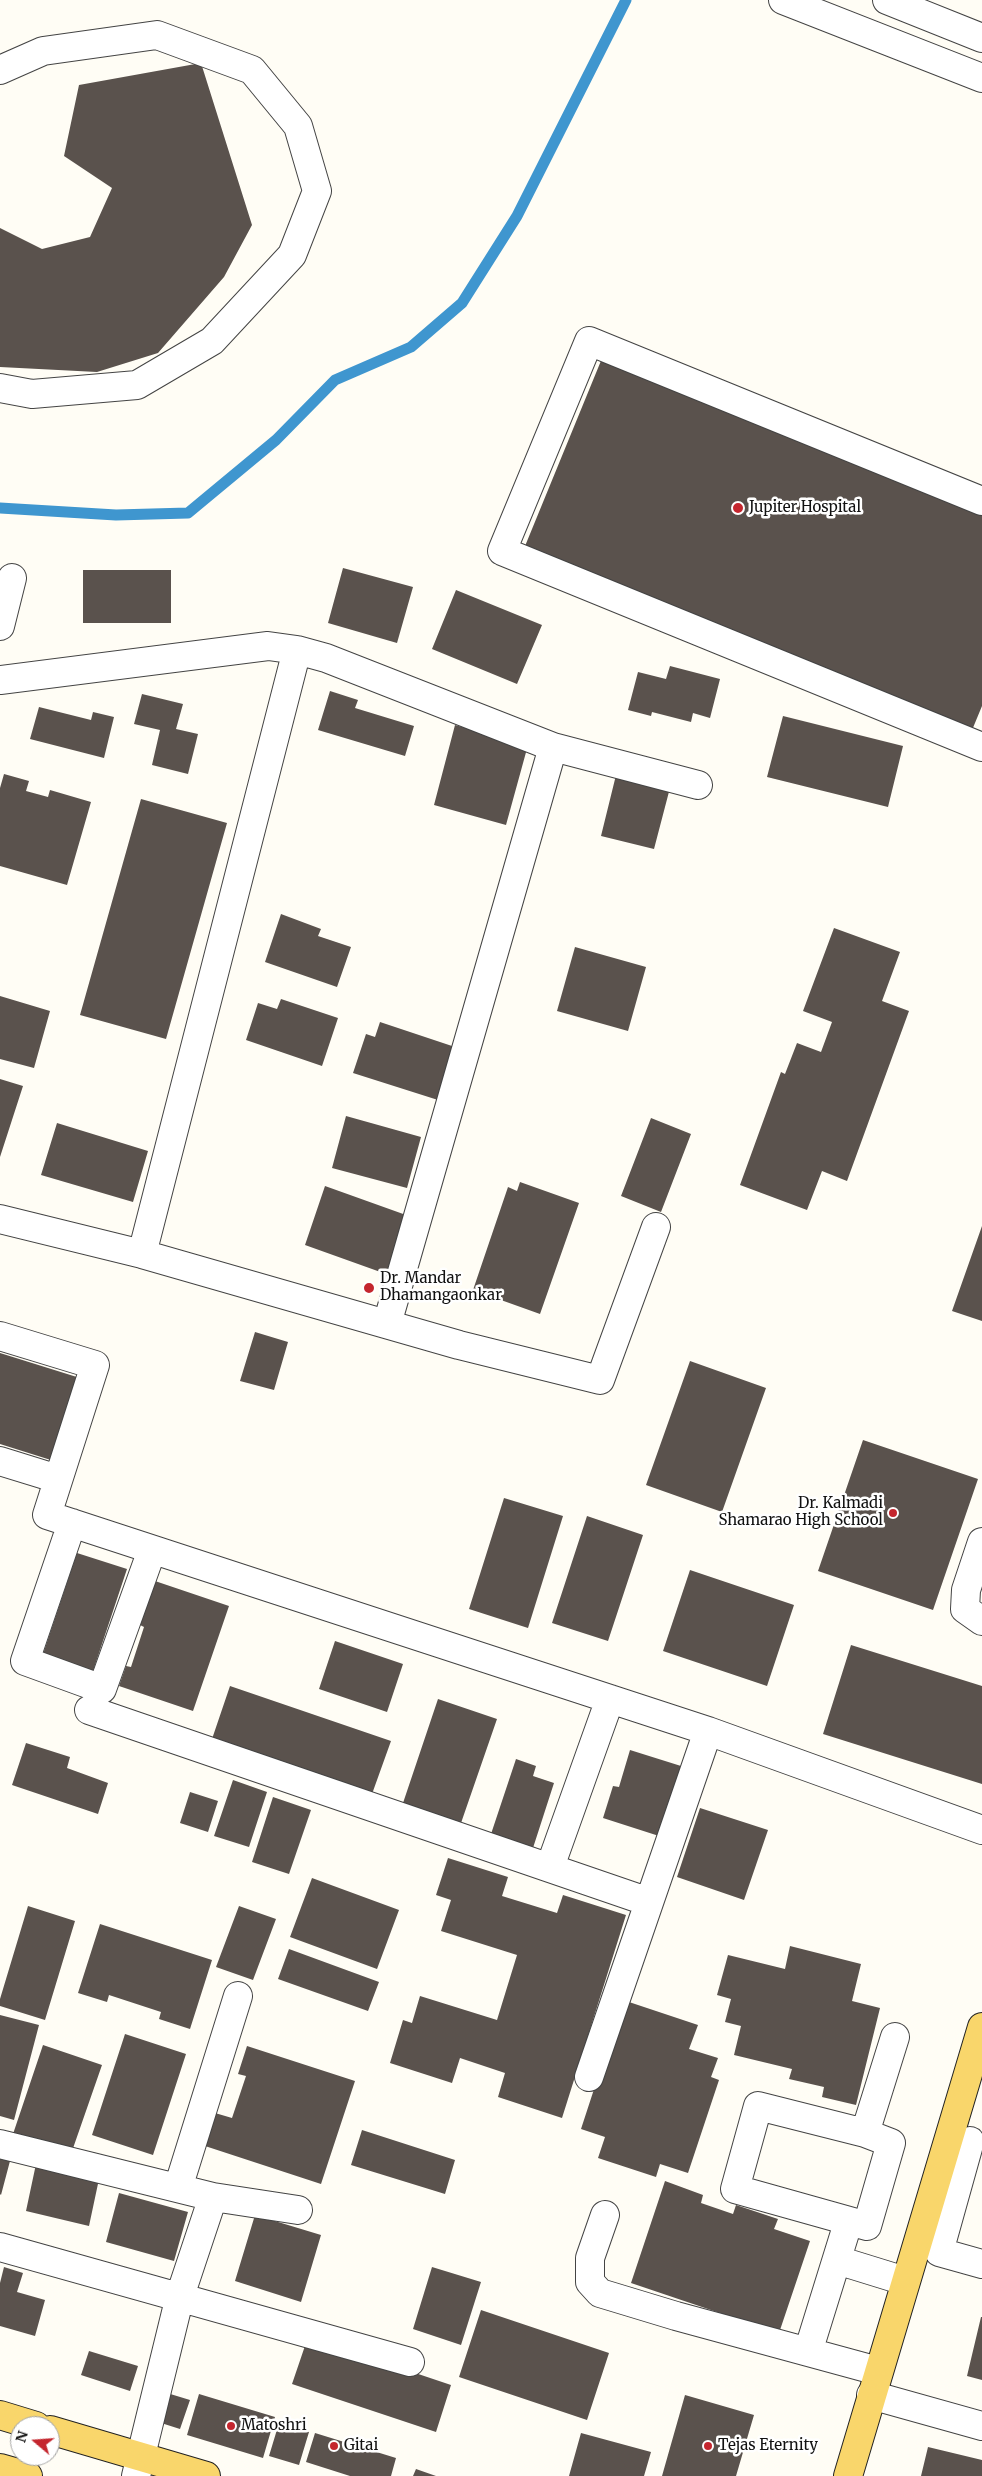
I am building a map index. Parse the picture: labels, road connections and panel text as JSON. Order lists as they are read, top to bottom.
{
  "places": [
    "Jupiter Hospital",
    "Dr. Mandar Dhamangaonkar",
    "Dr. Kalmadi Shamarao High School",
    "Matoshri",
    "Gitai",
    "Tejas Eternity"
  ],
  "north": "left"
}
